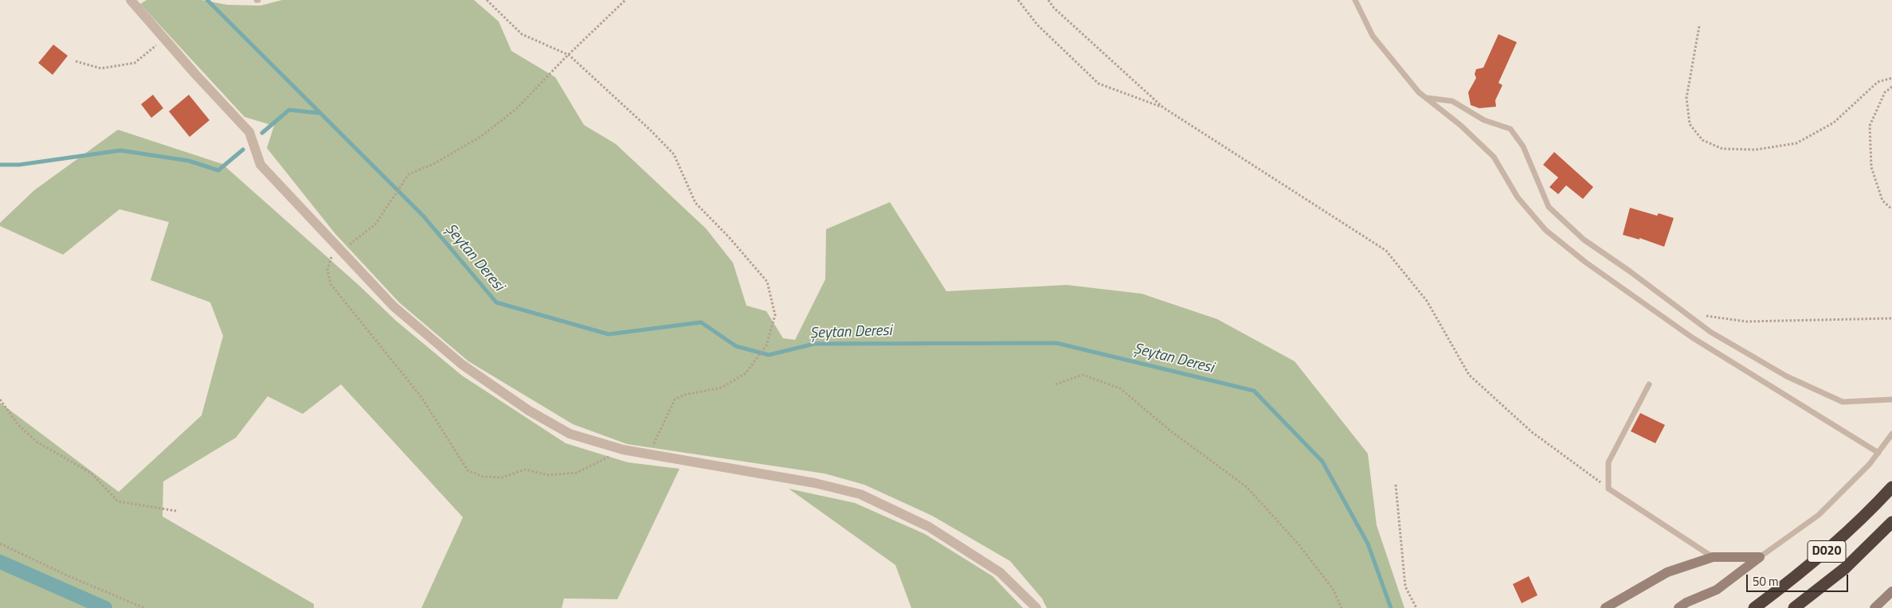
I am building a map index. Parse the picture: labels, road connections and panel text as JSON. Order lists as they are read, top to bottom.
{
  "streets": {
    "highway": ["D020"]
  },
  "water": ["Şeytan Deresi"],
  "scale_bar": "50 m"
}
